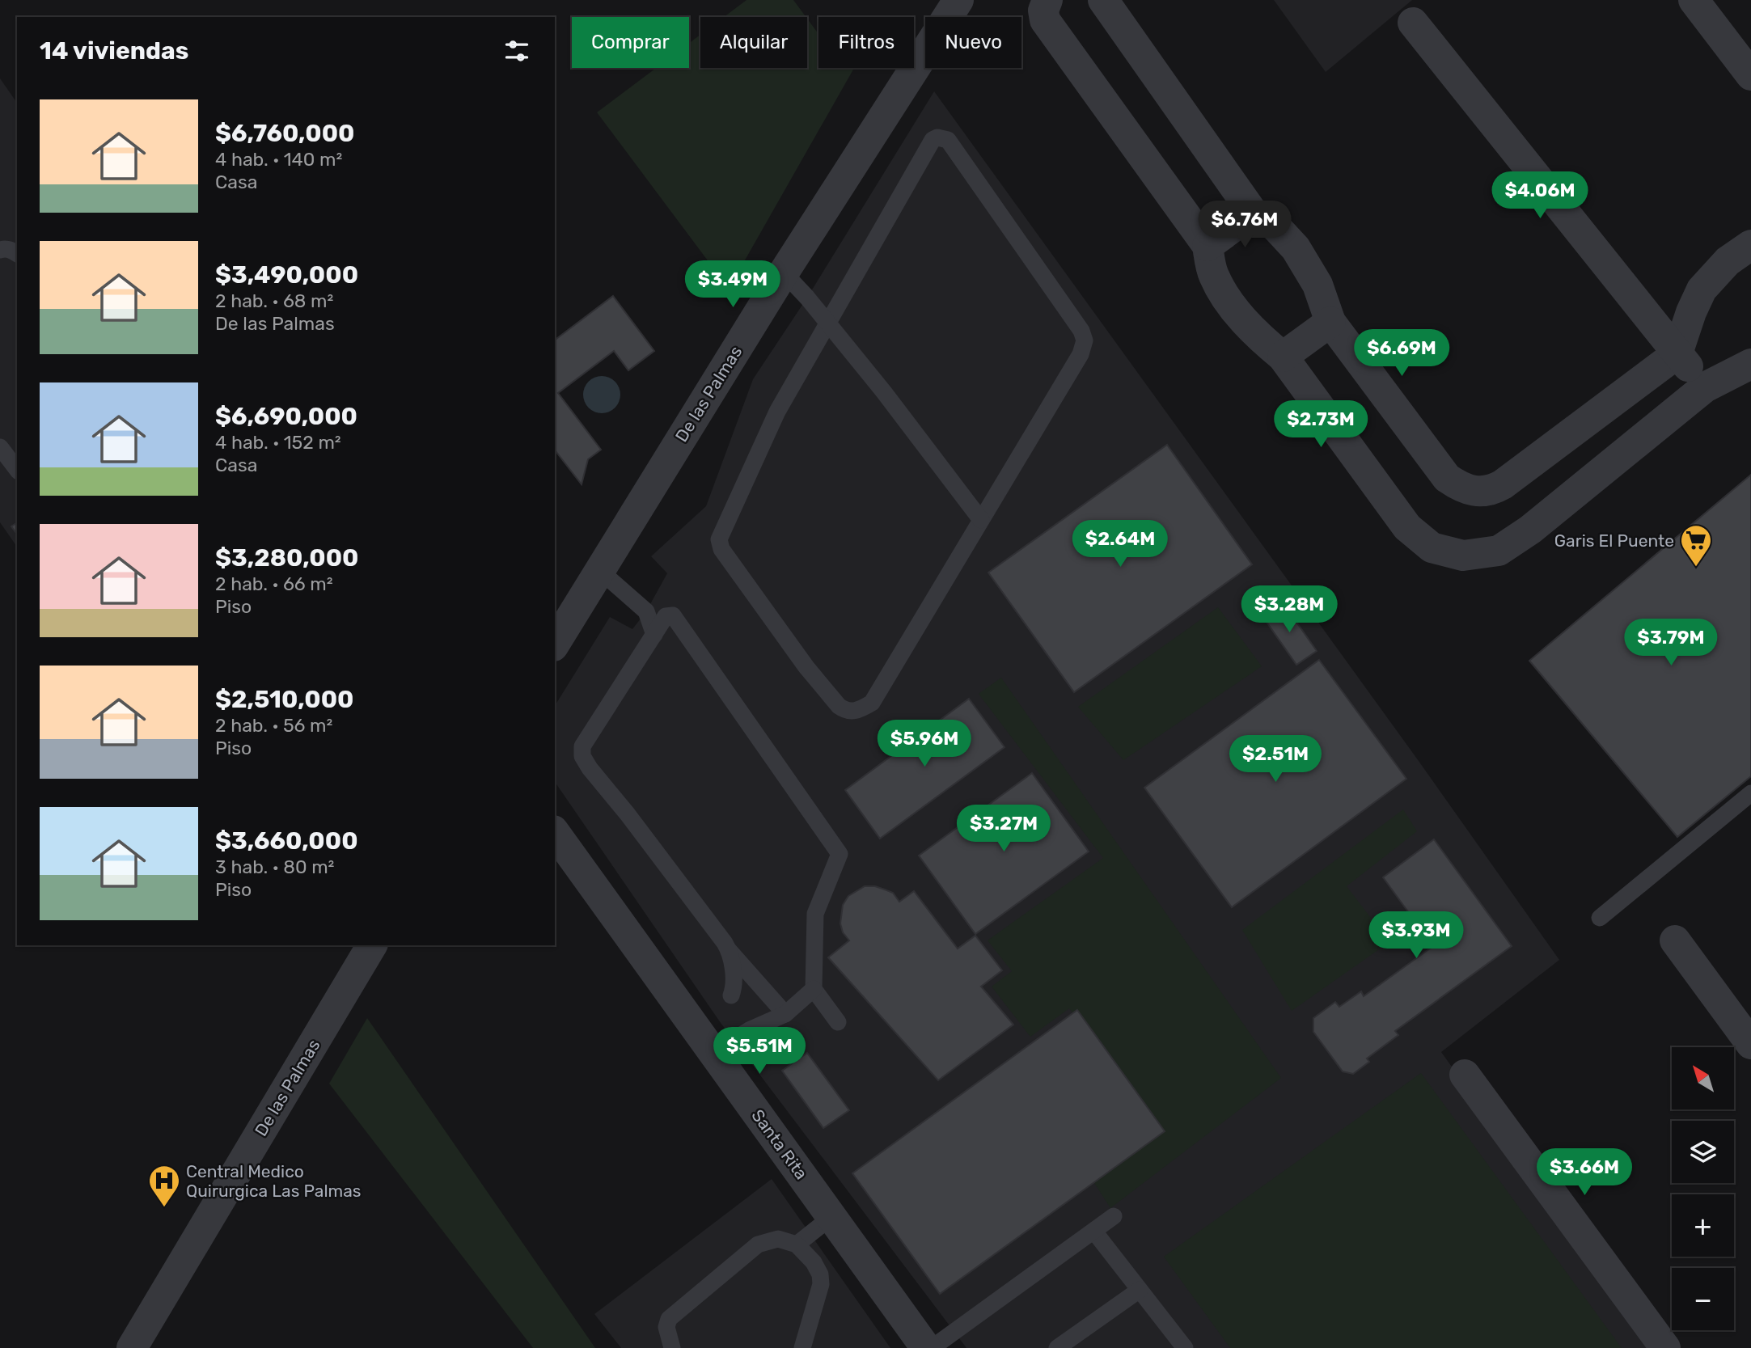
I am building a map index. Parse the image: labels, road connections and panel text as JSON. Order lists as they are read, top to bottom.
{
  "streets": {
    "street": ["De las Palmas", "Santa Rita"]
  },
  "places": {
    "supermarket": ["Garis El Puente"],
    "hospital": ["Central Medico Quirurgica Las Palmas"]
  },
  "north": "top left",
  "page": {
    "chip": [
      "Comprar",
      "Alquilar",
      "Filtros",
      "Nuevo"
    ],
    "heading": "14 viviendas",
    "list": [
      {
        "name": "$6,760,000",
        "note": "4 hab. · 140 m² · Casa"
      },
      {
        "name": "$3,490,000",
        "note": "2 hab. · 68 m² · De las Palmas"
      },
      {
        "name": "$6,690,000",
        "note": "4 hab. · 152 m² · Casa"
      },
      {
        "name": "$3,280,000",
        "note": "2 hab. · 66 m² · Piso"
      },
      {
        "name": "$2,510,000",
        "note": "2 hab. · 56 m² · Piso"
      },
      {
        "name": "$3,660,000",
        "note": "3 hab. · 80 m² · Piso"
      }
    ],
    "price": [
      "$4.06M",
      "$6.76M",
      "$3.49M",
      "$6.69M",
      "$2.73M",
      "$2.64M",
      "$3.28M",
      "$3.79M",
      "$5.96M",
      "$2.51M",
      "$3.27M",
      "$3.93M",
      "$5.51M",
      "$3.66M"
    ],
    "map_buttons": ["+", "−"]
  }
}
